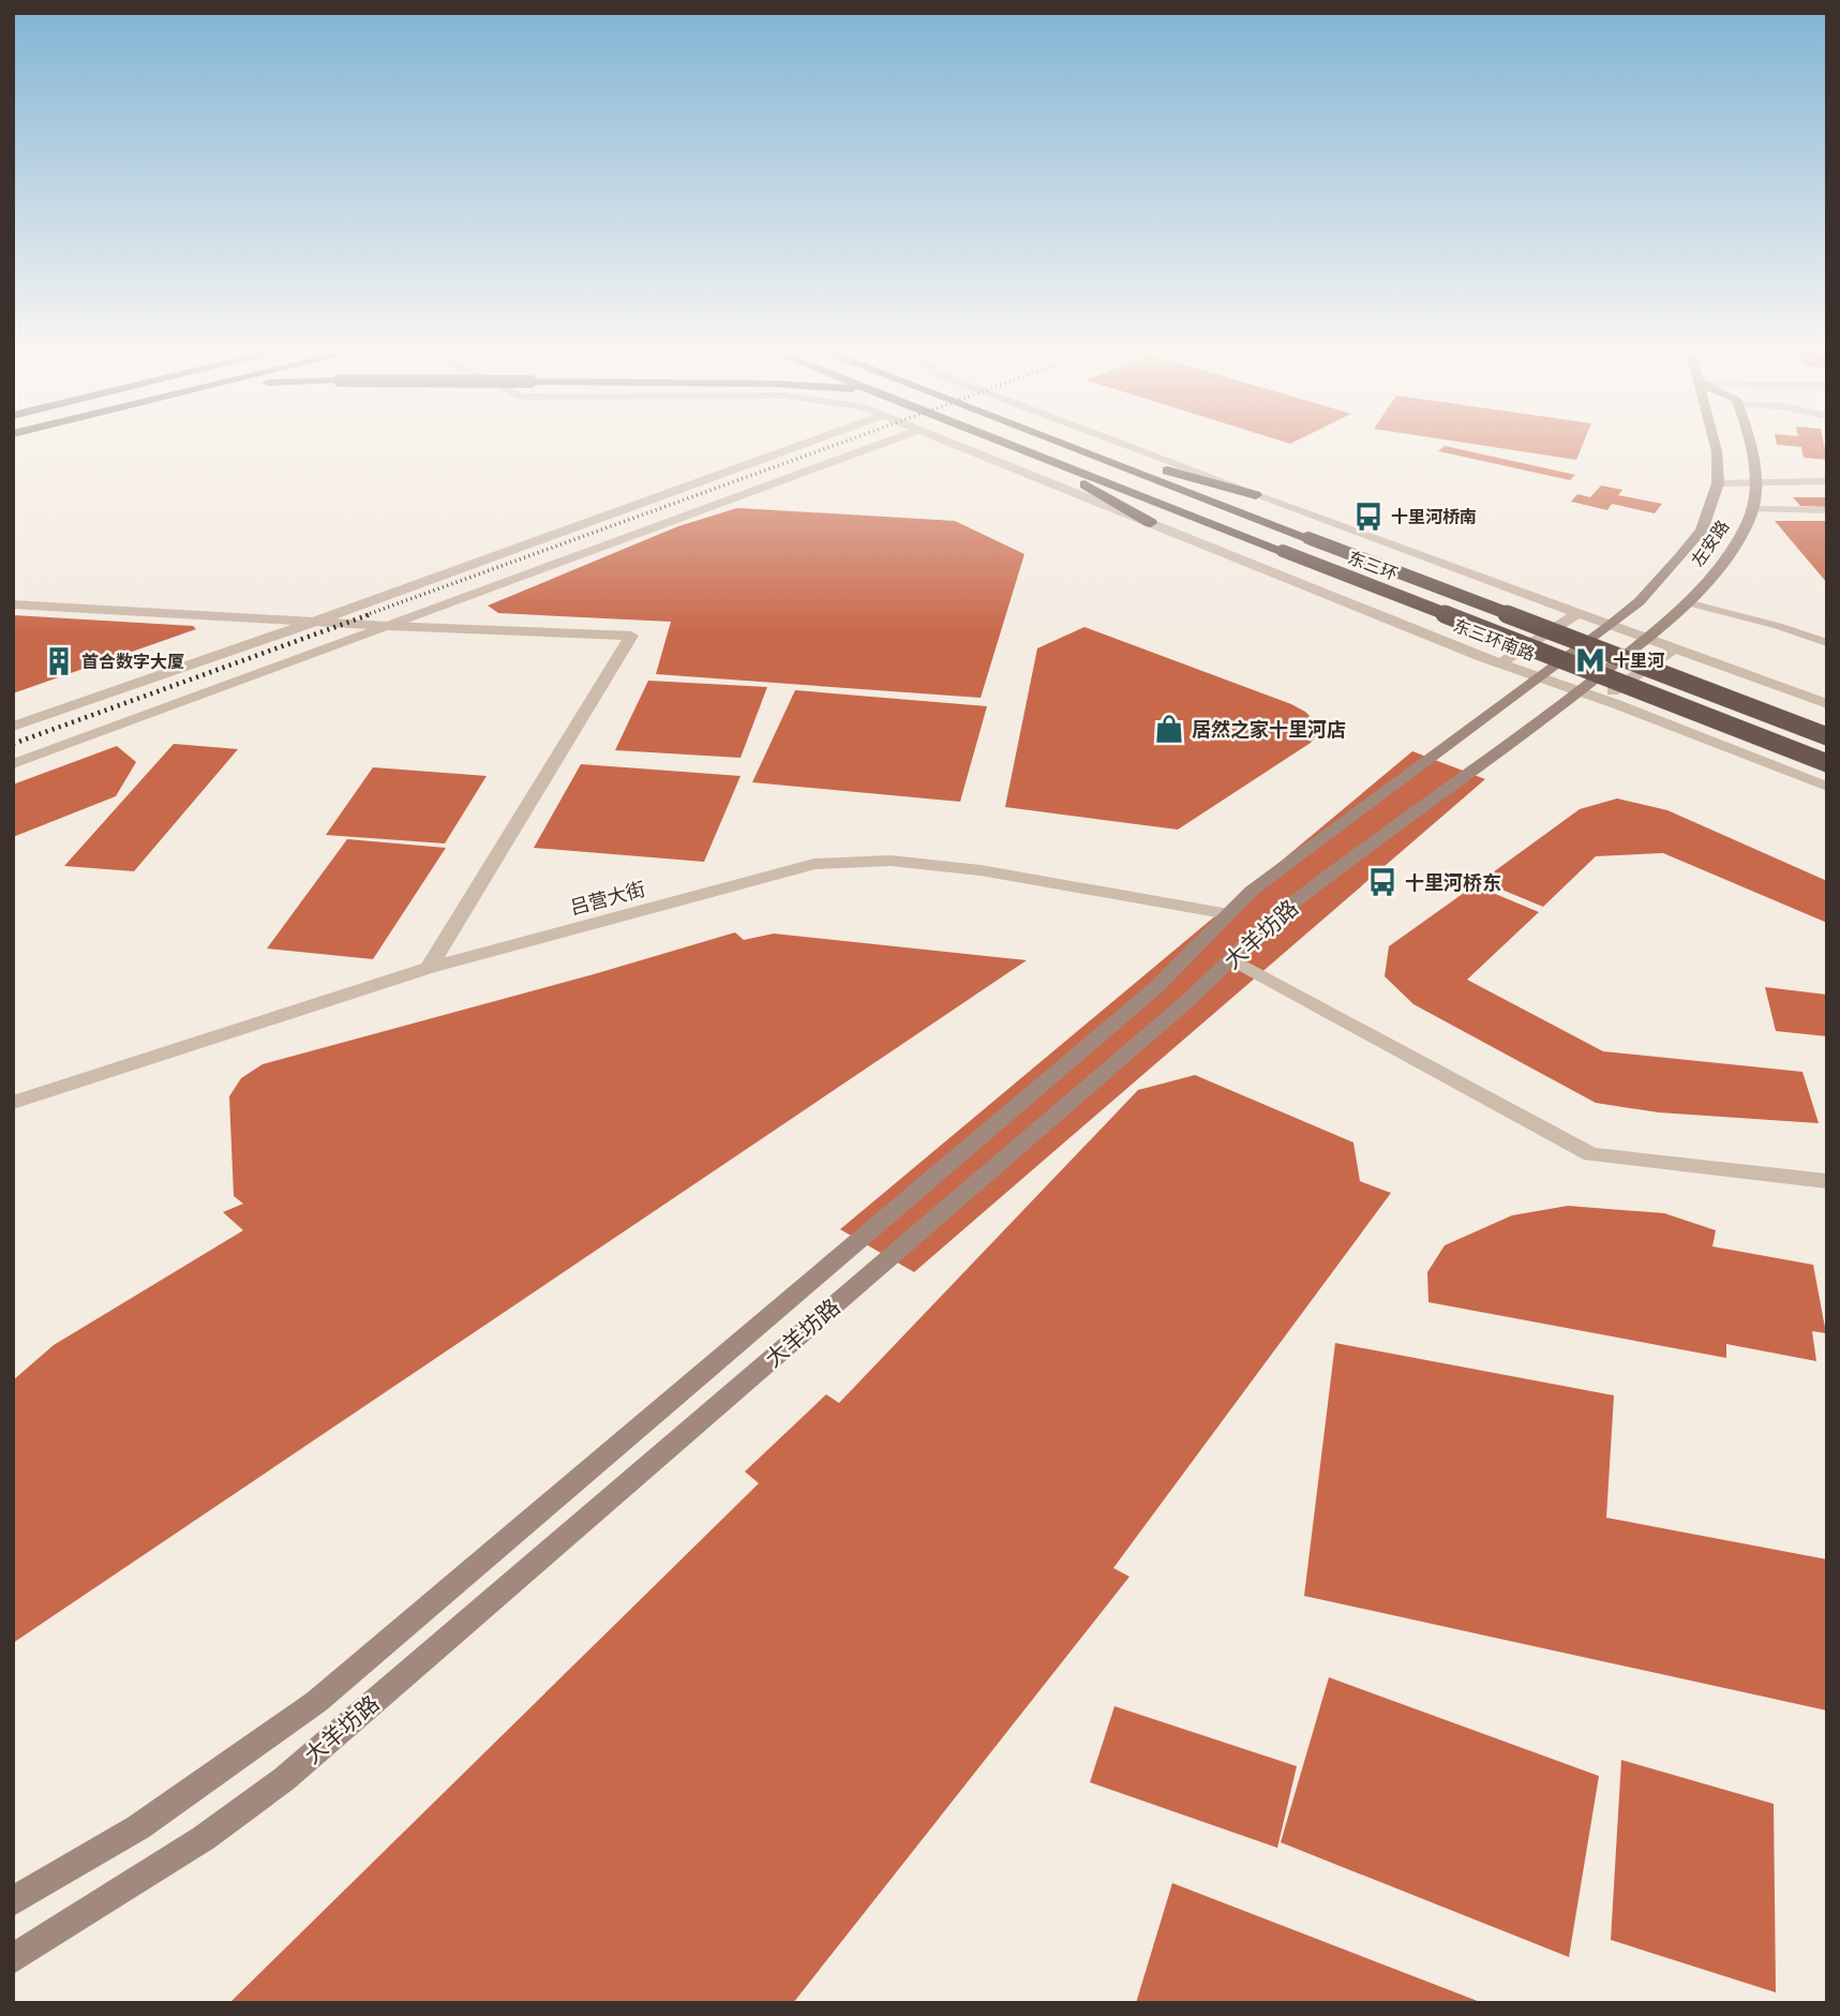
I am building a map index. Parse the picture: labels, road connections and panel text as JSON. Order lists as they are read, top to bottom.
{
  "streets": {
    "highway": ["东三环"],
    "main road": ["左安路", "大羊坊路"],
    "street": ["东三环南路", "吕营大街"]
  },
  "crossings": [
    ["左安路", "东三环南路"],
    ["左安路", "大羊坊路"],
    ["东三环南路", "大羊坊路"],
    ["吕营大街", "大羊坊路"]
  ],
  "places": {
    "bus stop": ["十里河桥南", "十里河桥东"],
    "metro station": ["十里河"],
    "building": ["首合数字大厦"],
    "shop": ["居然之家十里河店"]
  }
}
